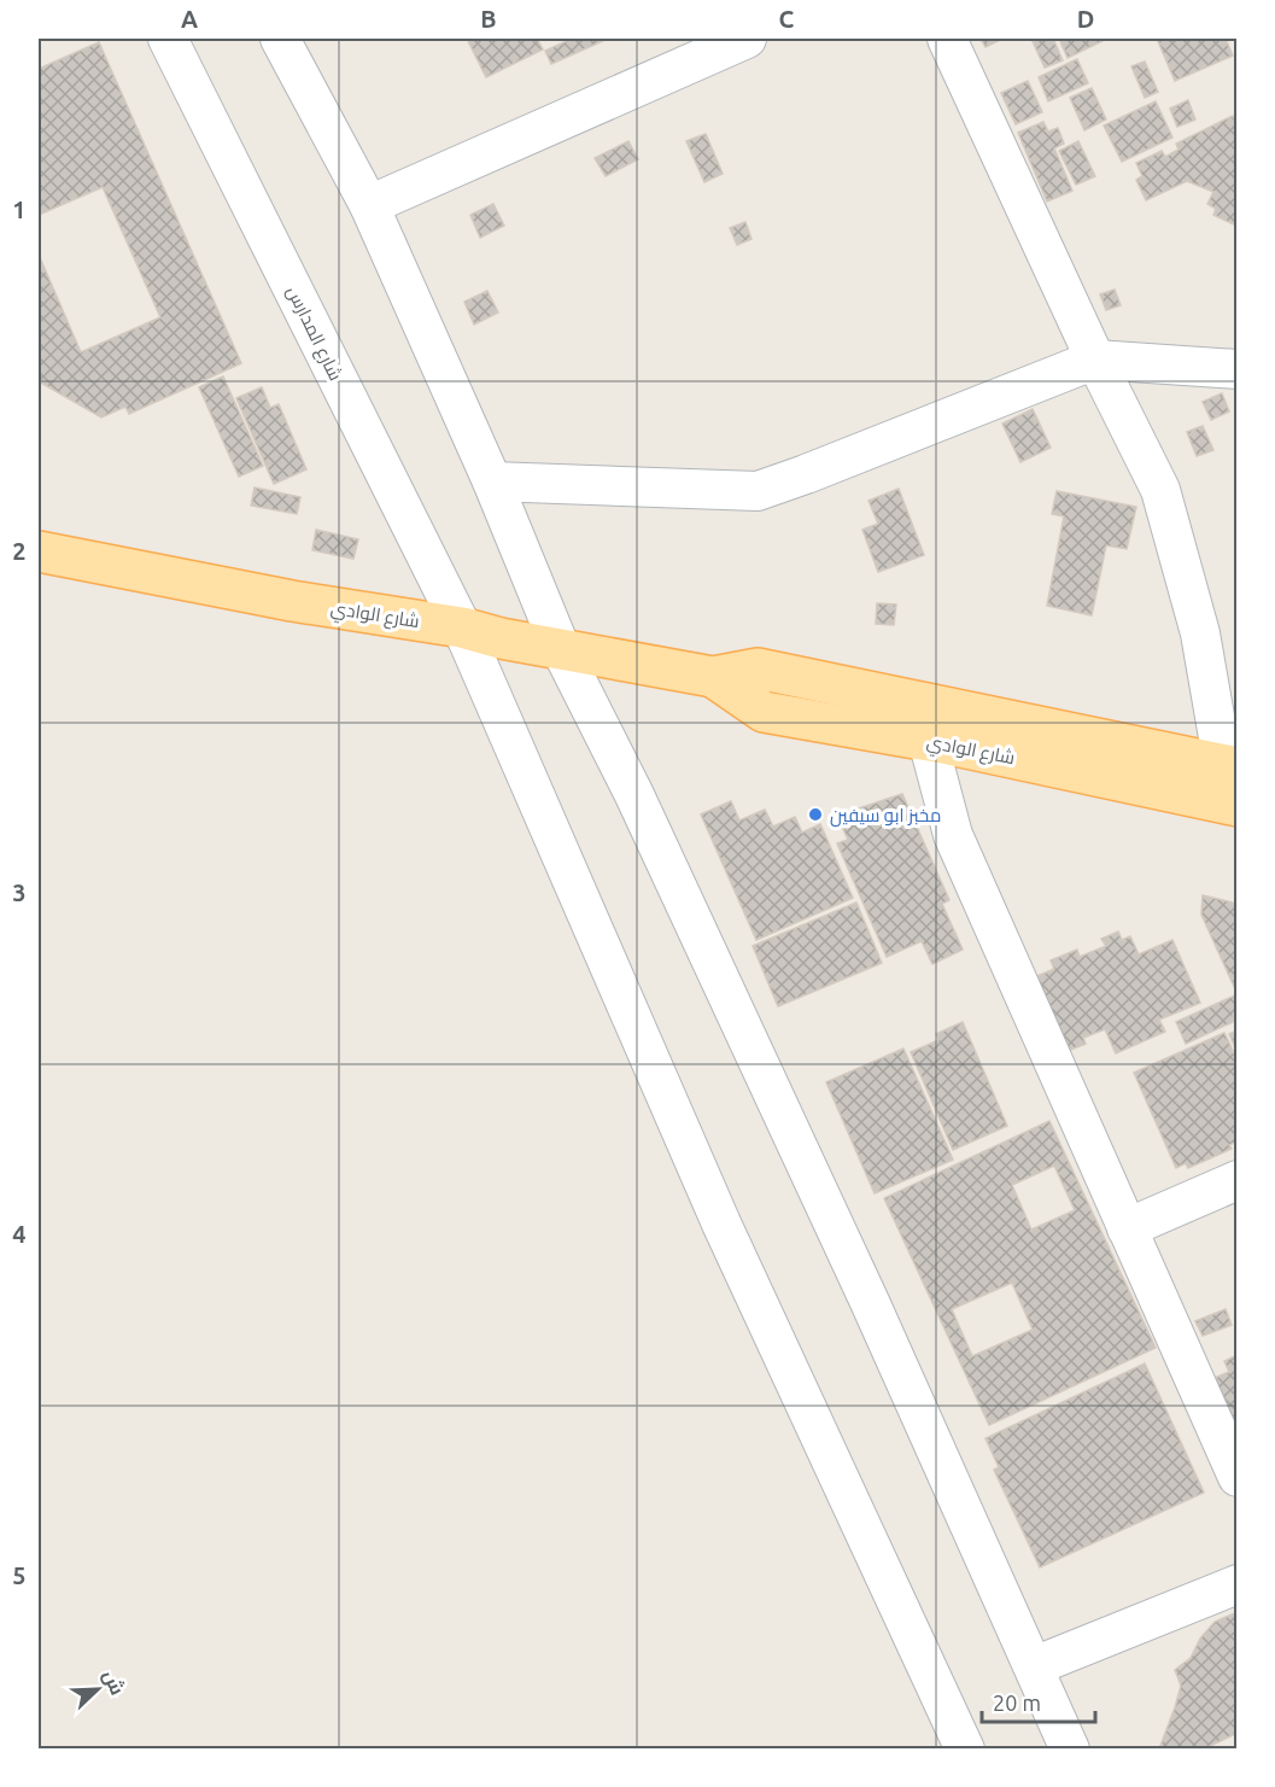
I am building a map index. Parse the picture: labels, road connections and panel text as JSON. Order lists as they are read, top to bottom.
{
  "streets": {
    "main road": ["شارع الوادي"],
    "street": ["شارع المدارس"]
  },
  "crossings": [
    ["شارع المدارس", "شارع الوادي"]
  ],
  "places": ["مخبز ابو سيفين"],
  "scale_bar": "20 m",
  "north": "top right",
  "grid": {
    "columns": [
      "A",
      "B",
      "C",
      "D"
    ],
    "rows": [
      "1",
      "2",
      "3",
      "4",
      "5"
    ]
  }
}
